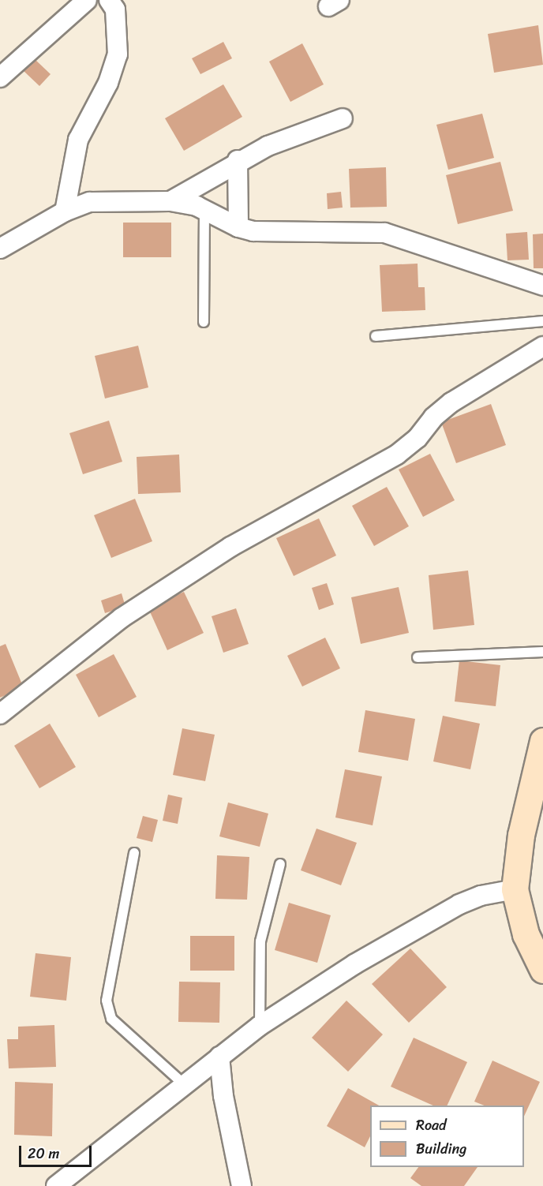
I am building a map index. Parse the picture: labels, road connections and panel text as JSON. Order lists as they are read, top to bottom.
{
  "legend": ["Road", "Building"],
  "scale_bar": "20 m"
}
